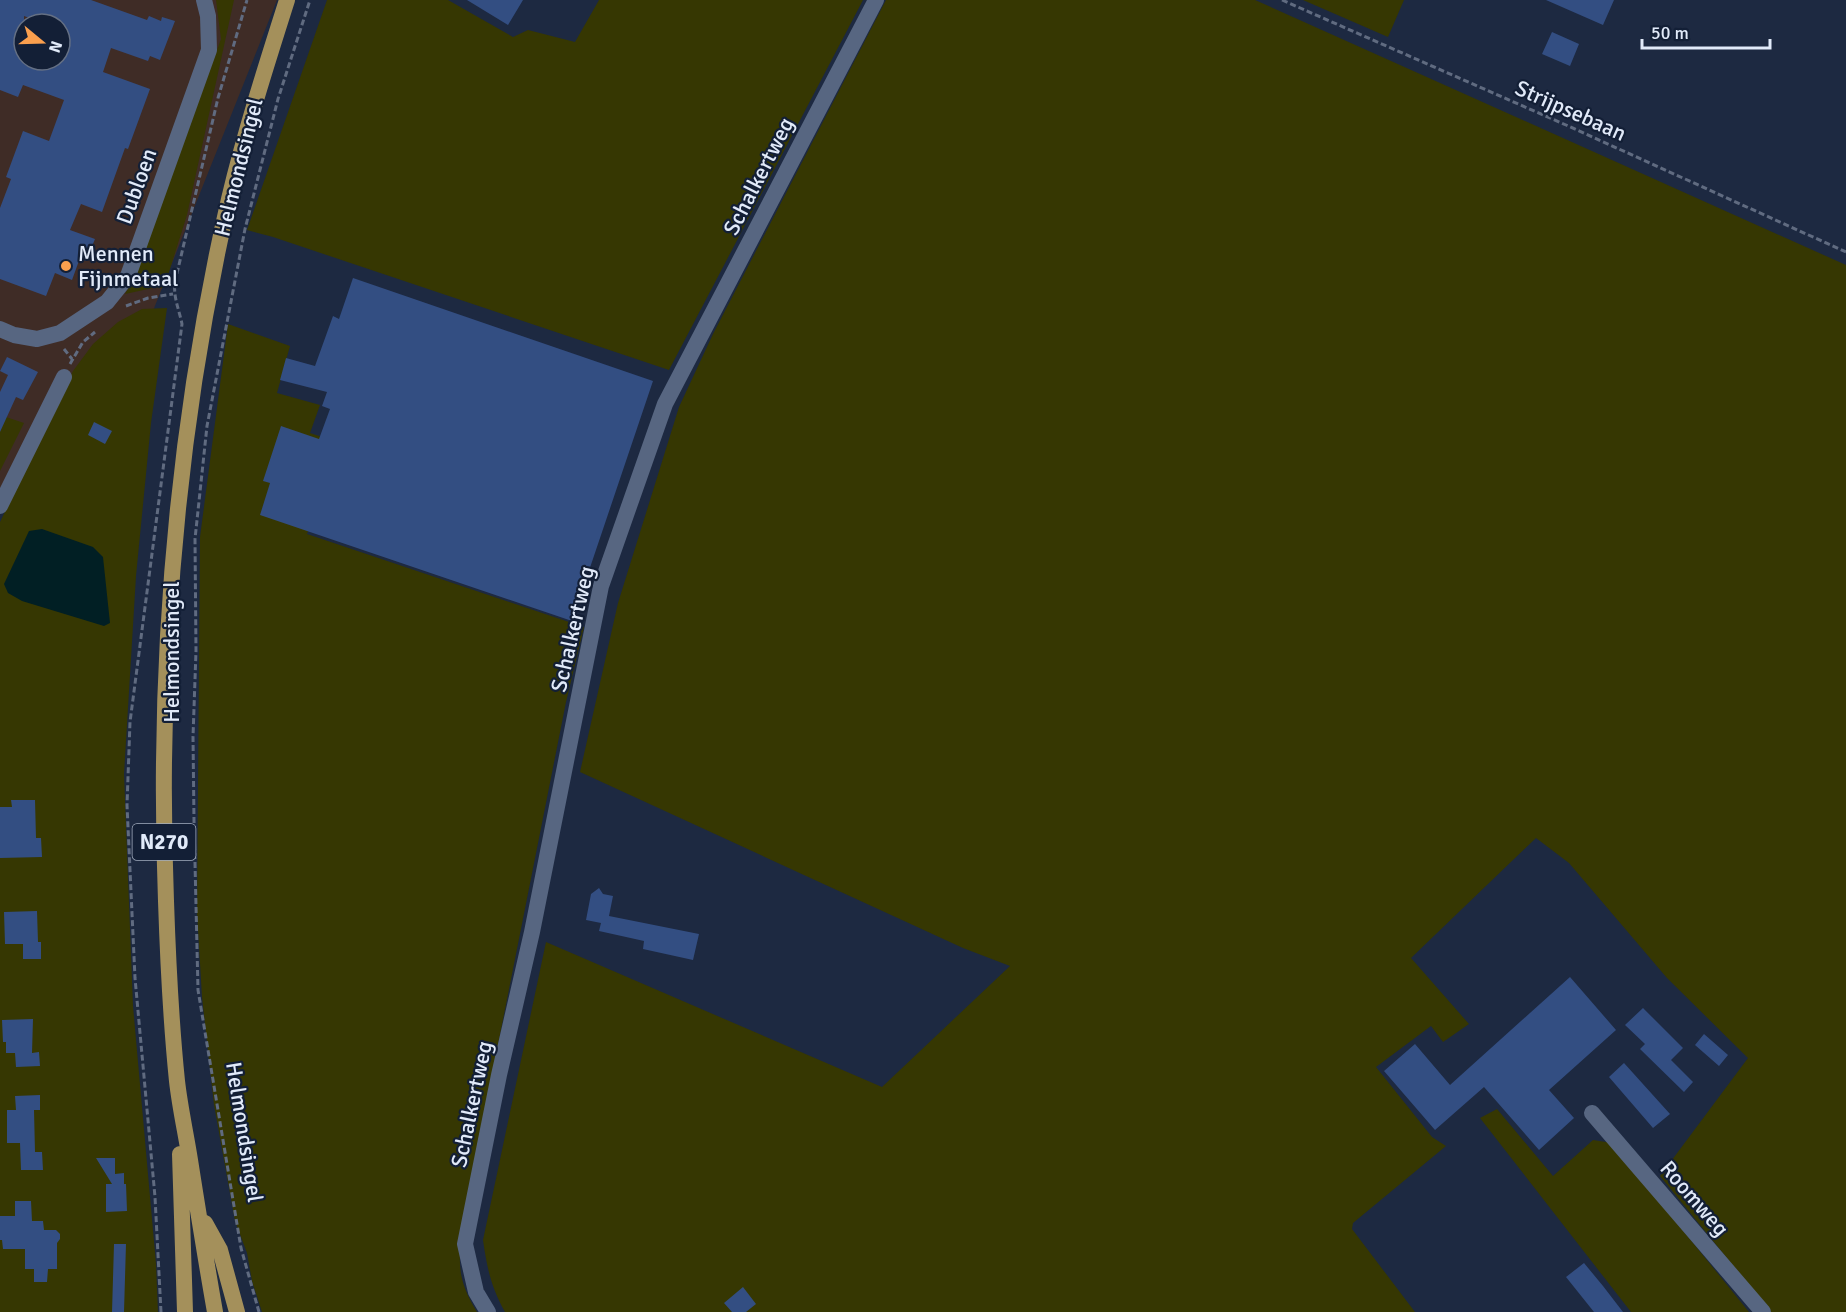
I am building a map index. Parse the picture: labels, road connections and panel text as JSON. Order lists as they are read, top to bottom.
{
  "streets": {
    "main road": ["Helmondsingel", "N270"],
    "street": ["Schalkertweg", "Dubloen", "Roomweg"],
    "path": ["Strijpsebaan"]
  },
  "crossings": [
    ["Helmondsingel", "N270"]
  ],
  "places": ["Mennen Fijnmetaal"],
  "scale_bar": "50 m",
  "north": "right"
}
